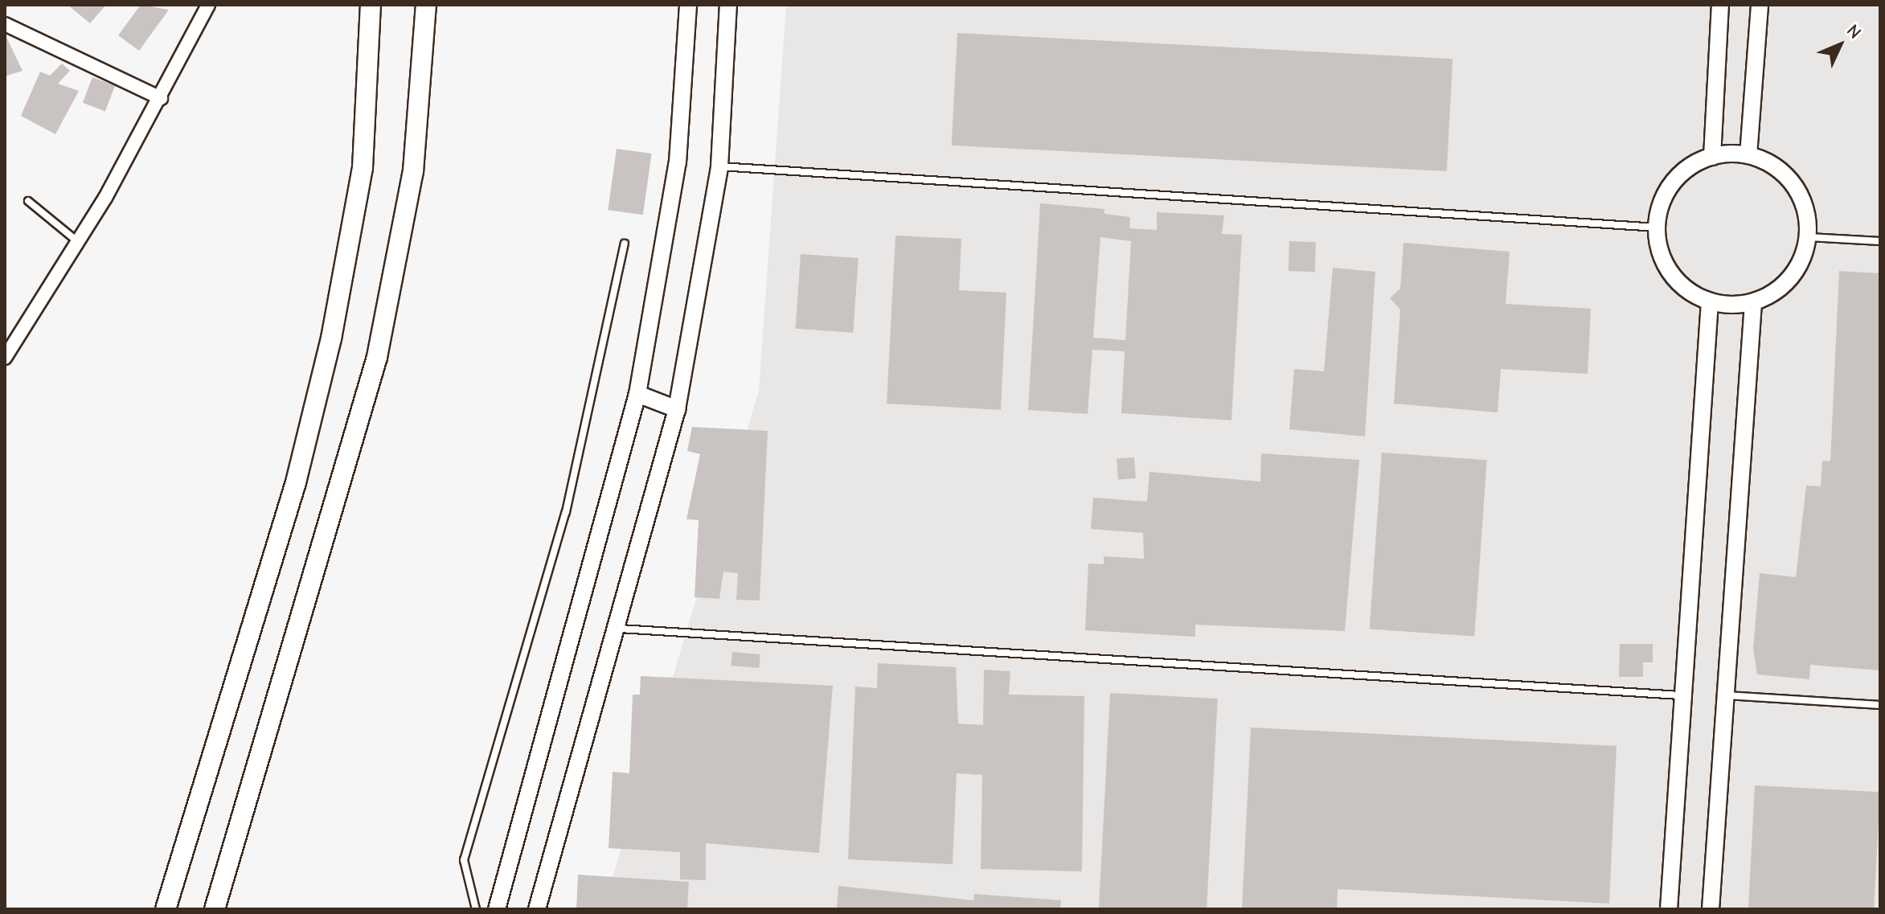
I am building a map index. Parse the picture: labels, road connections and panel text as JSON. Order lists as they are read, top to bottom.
{
  "north": "top right"
}
